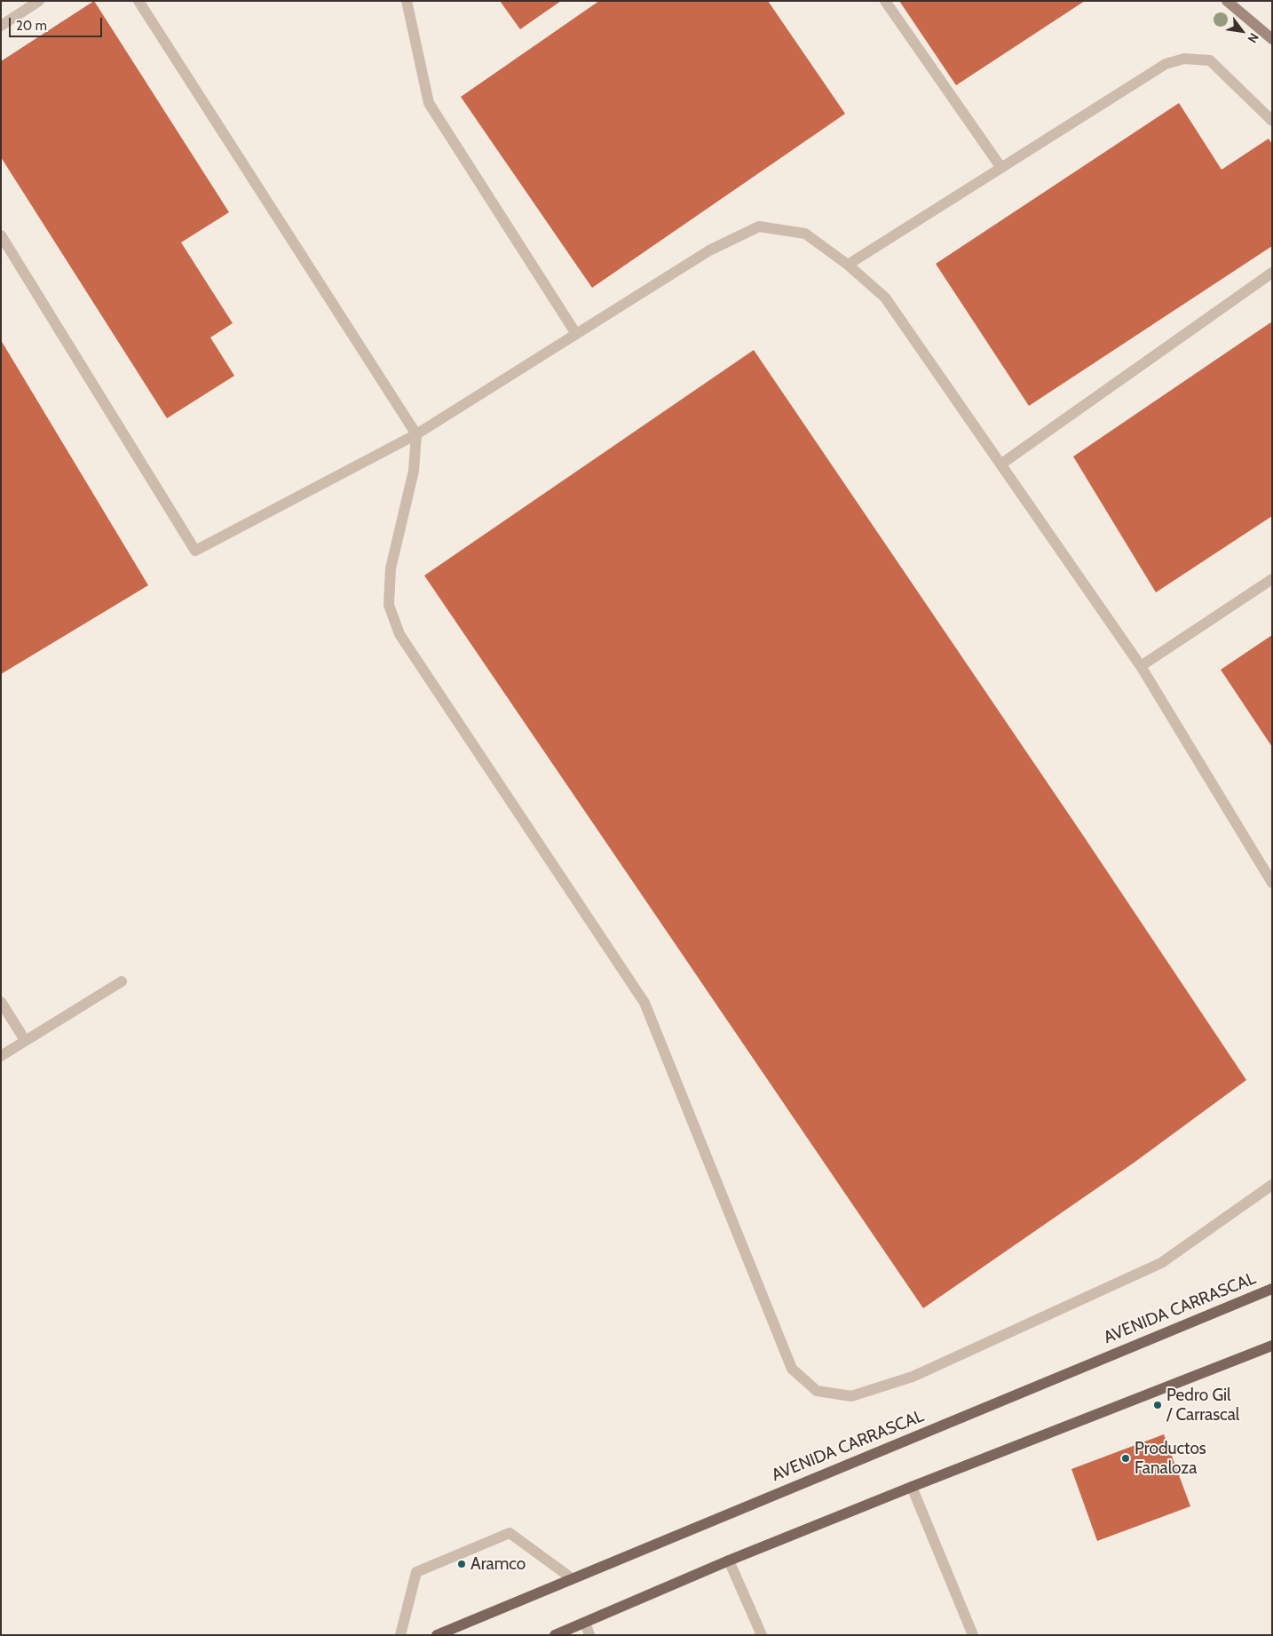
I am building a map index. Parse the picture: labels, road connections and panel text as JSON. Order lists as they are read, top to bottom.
{
  "streets": {
    "main road": ["AVENIDA CARRASCAL"]
  },
  "places": ["Pedro Gil / Carrascal", "Productos Fanaloza", "Aramco"],
  "scale_bar": "20 m",
  "north": "bottom right"
}
